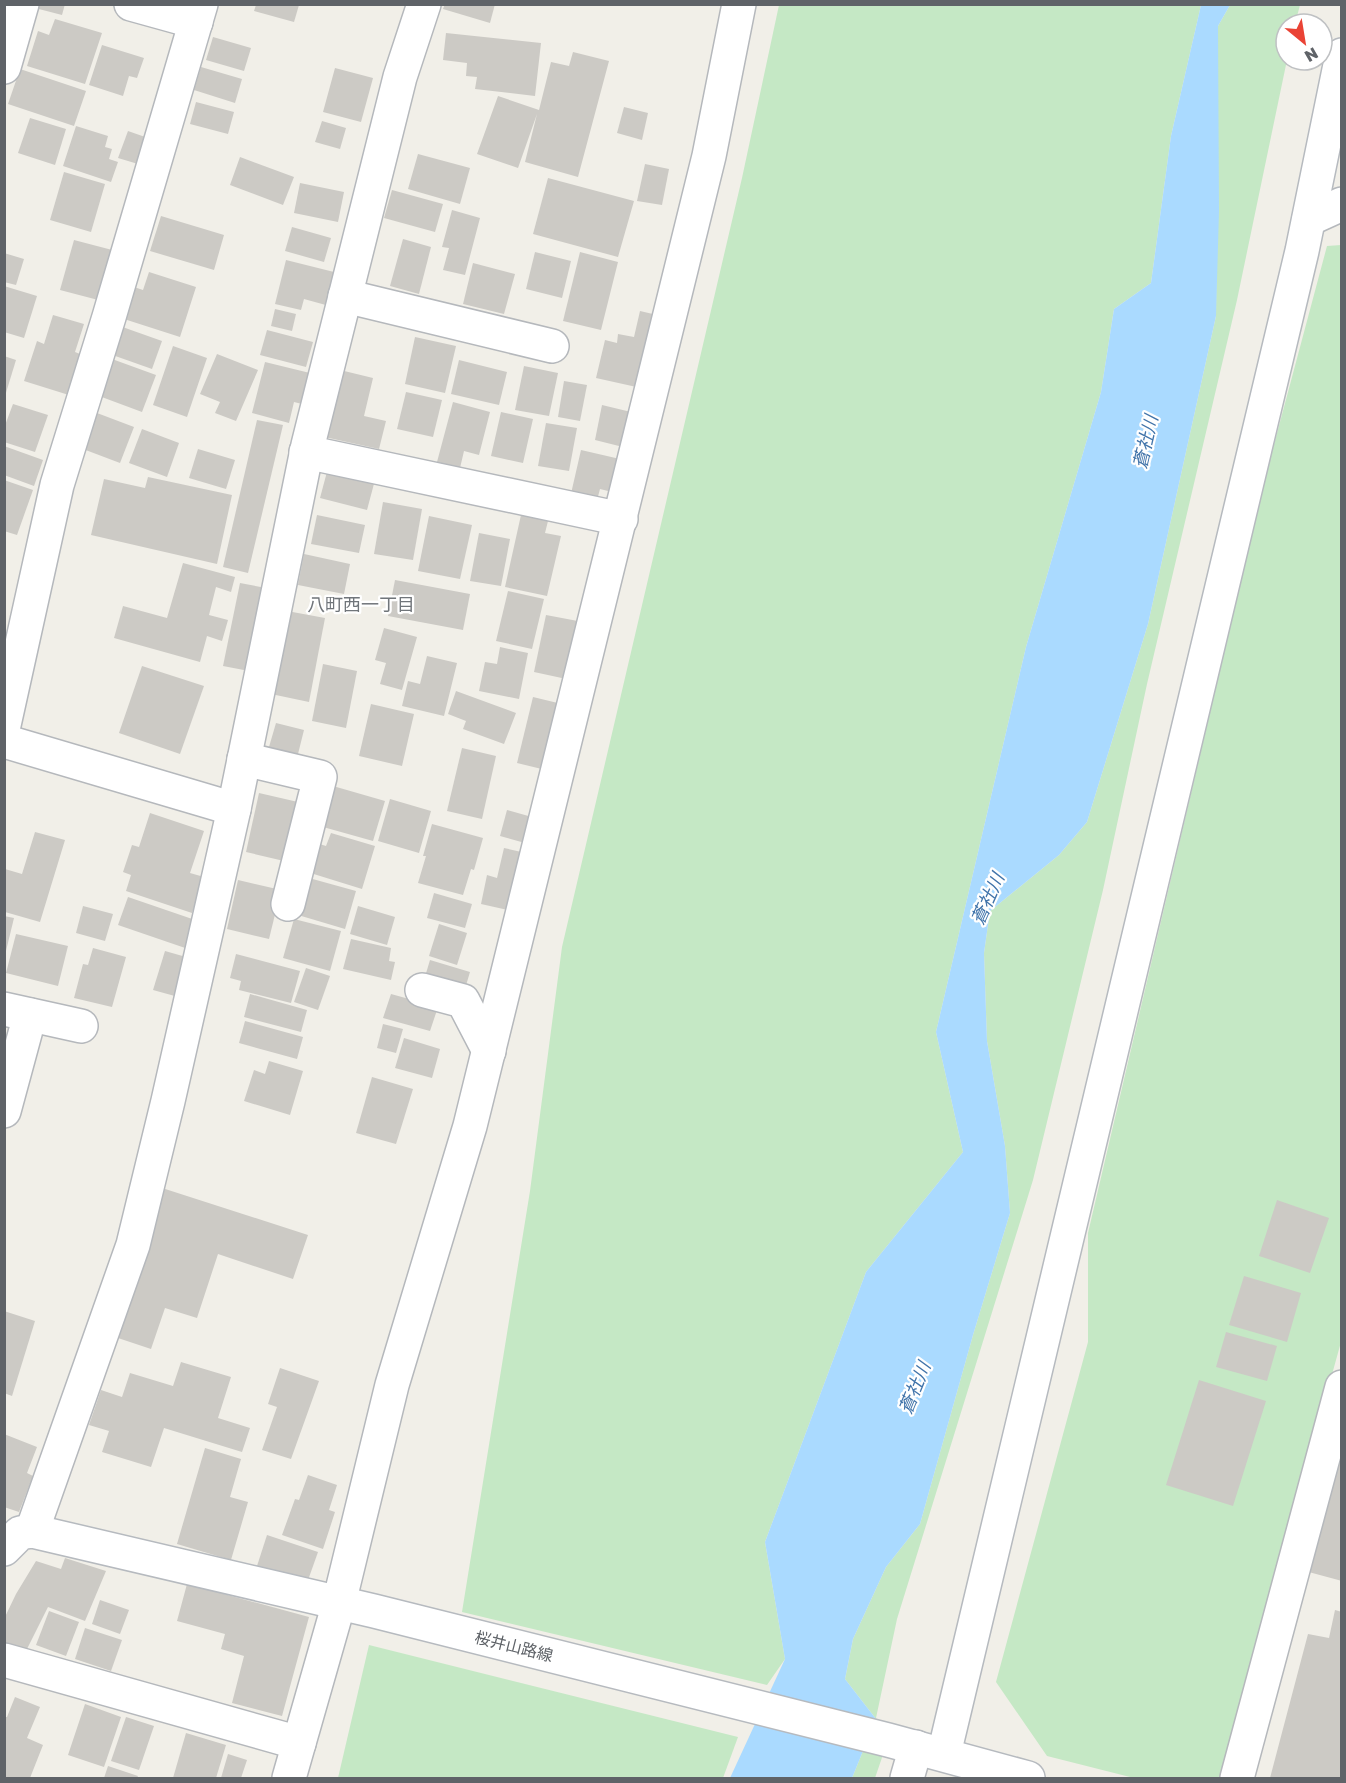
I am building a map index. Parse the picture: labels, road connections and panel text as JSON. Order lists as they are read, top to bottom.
{
  "streets": {
    "street": ["桜井山路線"]
  },
  "districts": ["八町西一丁目"],
  "water": ["蒼社川"],
  "north": "bottom right"
}
